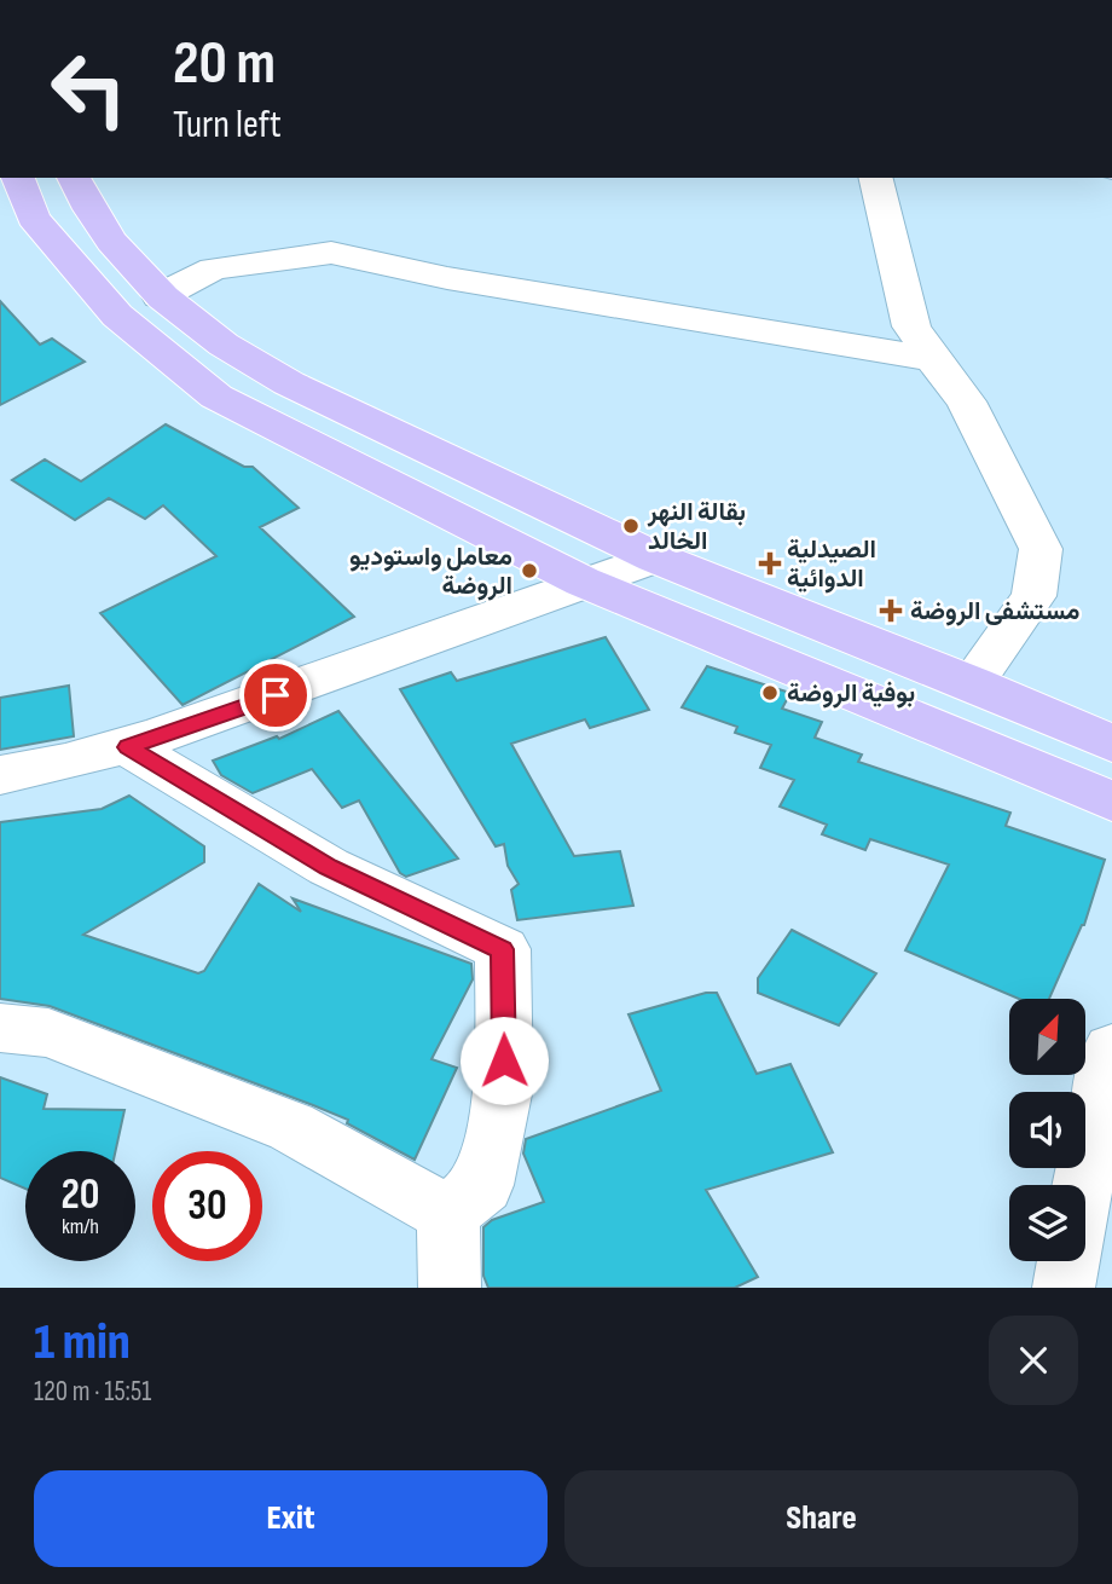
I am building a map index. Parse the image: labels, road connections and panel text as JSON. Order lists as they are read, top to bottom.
{
  "places": {
    "other": ["بقالة النهر الخالد", "معامل واستوديو الروضة", "بوفية الروضة"],
    "health": ["الصيدلية الدوائية", "مستشفى الروضة"]
  },
  "north": "top right",
  "page": {
    "turn": ["20 m", "Turn left"],
    "speed": "20 km/h",
    "limit": "30",
    "heading": ["1 min", "120 m · 15:51"],
    "buttons": ["Exit", "Share"]
  }
}
